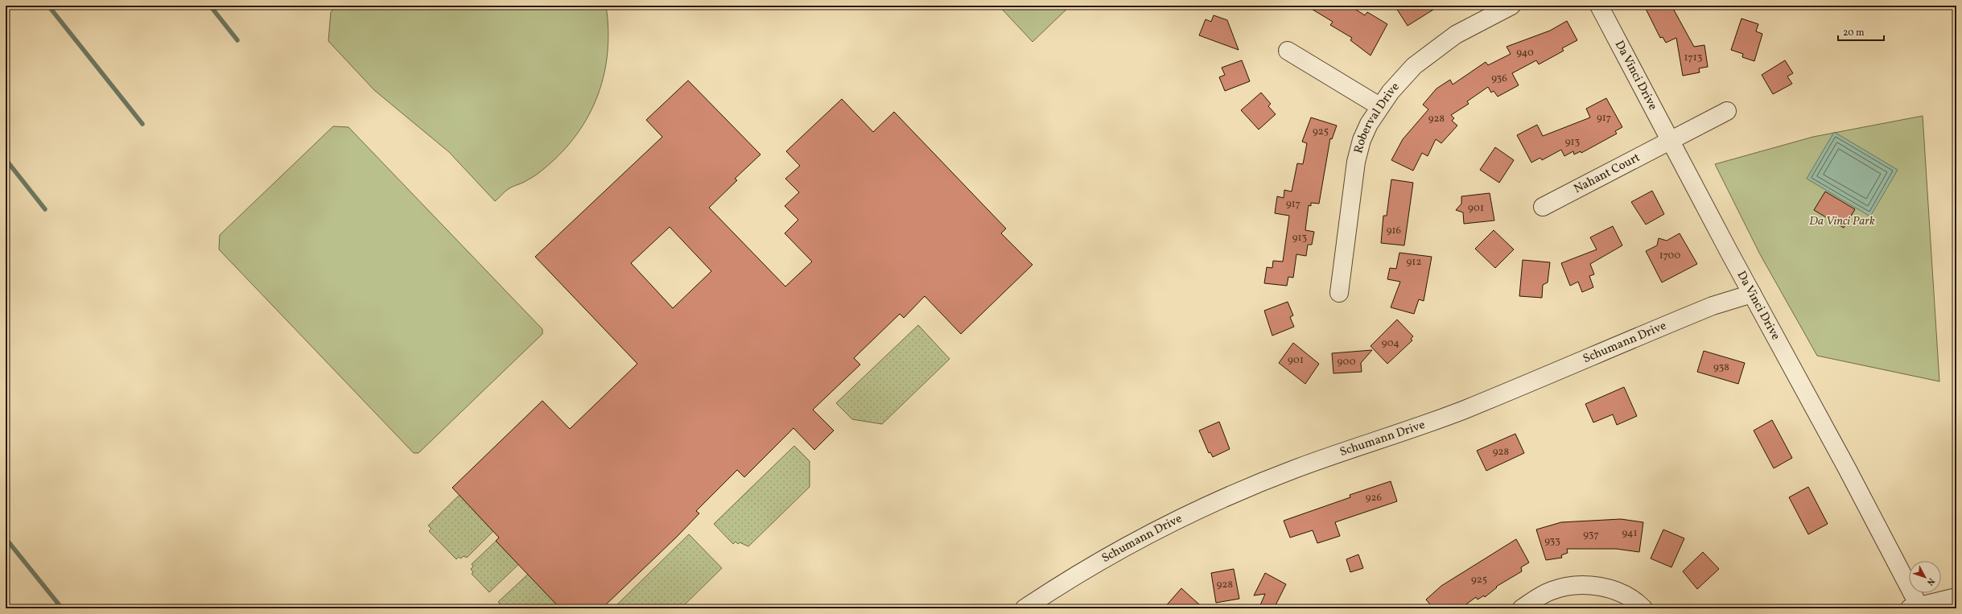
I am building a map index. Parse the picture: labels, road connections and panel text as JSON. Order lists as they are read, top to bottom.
{
  "streets": {
    "street": [
      "Da Vinci Drive",
      "Roberval Drive",
      "Nahant Court",
      "Schumann Drive"
    ]
  },
  "crossings": [
    ["Da Vinci Drive", "Nahant Court"],
    ["Da Vinci Drive", "Schumann Drive"]
  ],
  "parks": ["Da Vinci Park"],
  "house_numbers": [
    "940",
    "1713",
    "936",
    "917",
    "928",
    "925",
    "913",
    "917",
    "901",
    "916",
    "913",
    "1700",
    "912",
    "904",
    "901",
    "900",
    "938",
    "928",
    "926",
    "941",
    "937",
    "933",
    "925",
    "928"
  ],
  "scale_bar": "20 m",
  "north": "bottom right"
}
